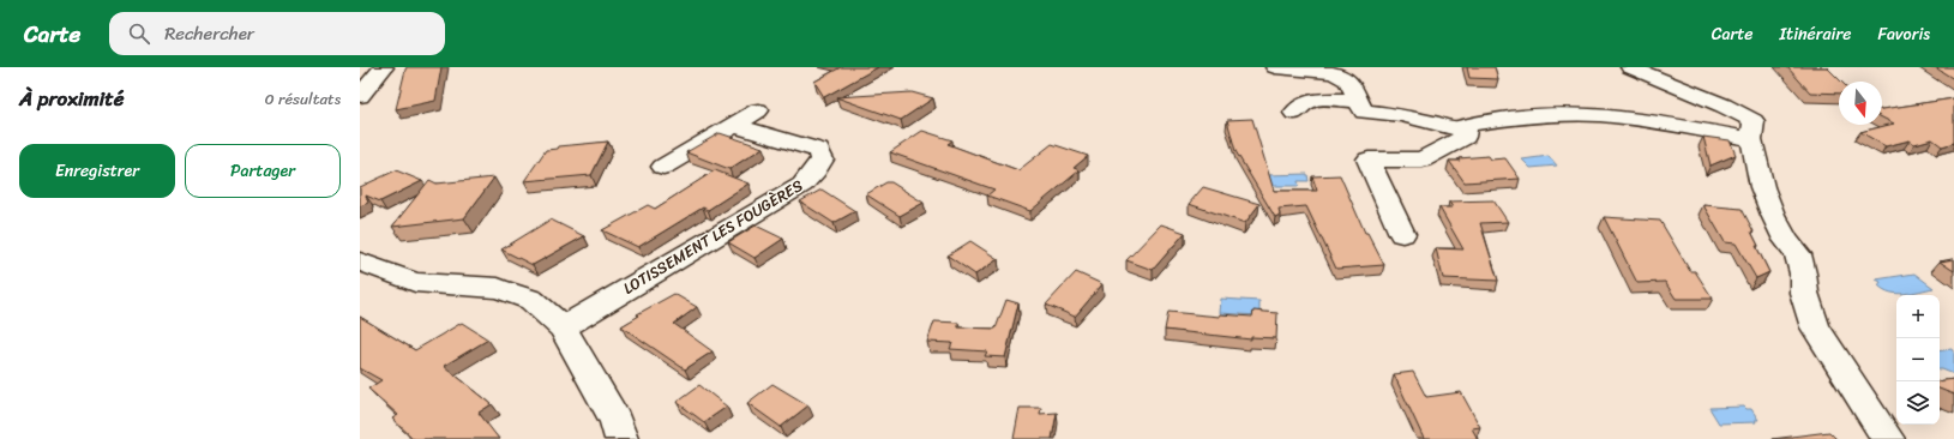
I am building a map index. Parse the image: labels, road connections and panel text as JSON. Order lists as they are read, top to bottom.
{
  "streets": {
    "street": ["LOTISSEMENT LES FOUGÈRES"]
  },
  "north": "bottom",
  "page": {
    "header": "Carte",
    "search": "Rechercher",
    "nav": ["Carte", "Itinéraire", "Favoris"],
    "heading": ["À proximité", "0 résultats"],
    "buttons": ["Enregistrer", "Partager"],
    "map_buttons": ["+", "−"]
  }
}
